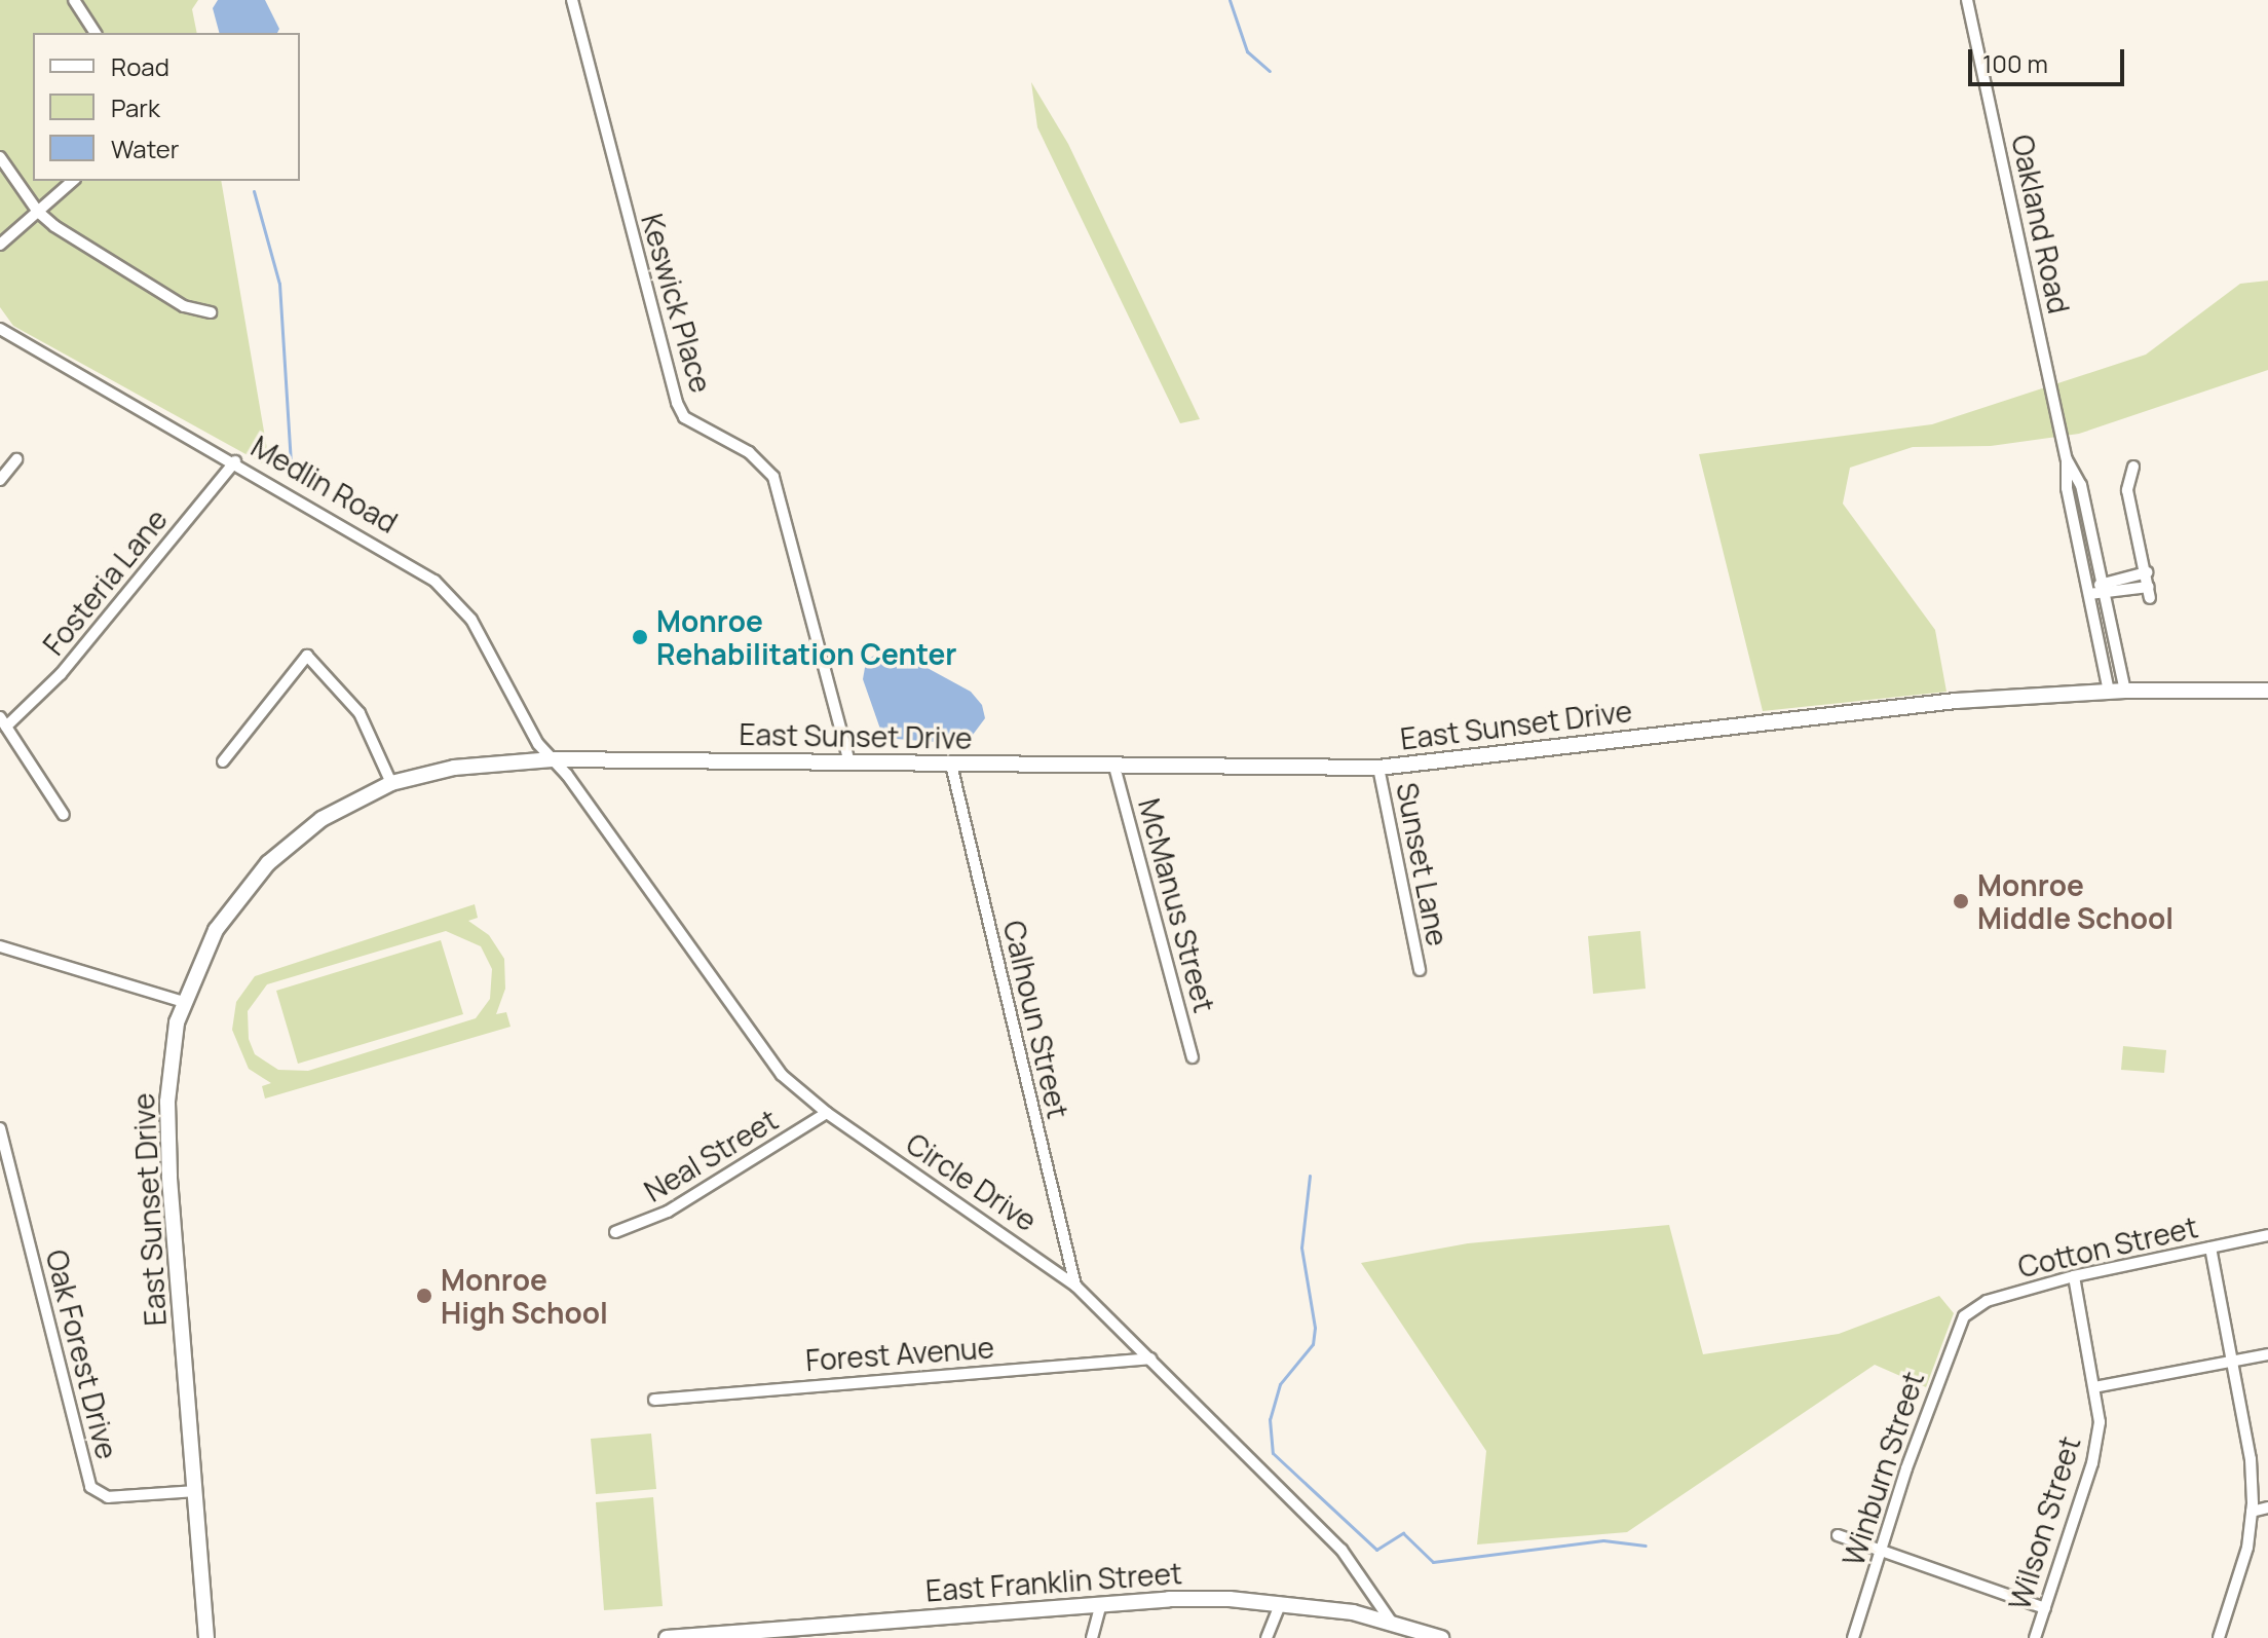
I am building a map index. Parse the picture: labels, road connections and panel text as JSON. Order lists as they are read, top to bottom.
{
  "streets": {
    "street": [
      "Oakland Road",
      "Keswick Place",
      "Medlin Road",
      "Fosteria Lane",
      "East Sunset Drive",
      "Sunset Lane",
      "McManus Street",
      "Calhoun Street",
      "Neal Street",
      "Circle Drive",
      "Cotton Street",
      "Forest Avenue",
      "Oak Forest Drive",
      "Winburn Street",
      "Wilson Street",
      "East Franklin Street"
    ]
  },
  "crossings": [
    ["Oakland Road", "East Sunset Drive"],
    ["Keswick Place", "East Sunset Drive"],
    ["Medlin Road", "Fosteria Lane"],
    ["Medlin Road", "East Sunset Drive"],
    ["Medlin Road", "Circle Drive"],
    ["East Sunset Drive", "Sunset Lane"],
    ["East Sunset Drive", "McManus Street"],
    ["East Sunset Drive", "Calhoun Street"],
    ["East Sunset Drive", "Circle Drive"],
    ["East Sunset Drive", "Oak Forest Drive"],
    ["Calhoun Street", "Circle Drive"],
    ["Neal Street", "Circle Drive"],
    ["Circle Drive", "Forest Avenue"],
    ["Circle Drive", "East Franklin Street"],
    ["Cotton Street", "Winburn Street"],
    ["Cotton Street", "Wilson Street"]
  ],
  "places": ["Monroe Rehabilitation Center", "Monroe Middle School", "Monroe High School"],
  "legend": ["Road", "Park", "Water"],
  "scale_bar": "100 m"
}
